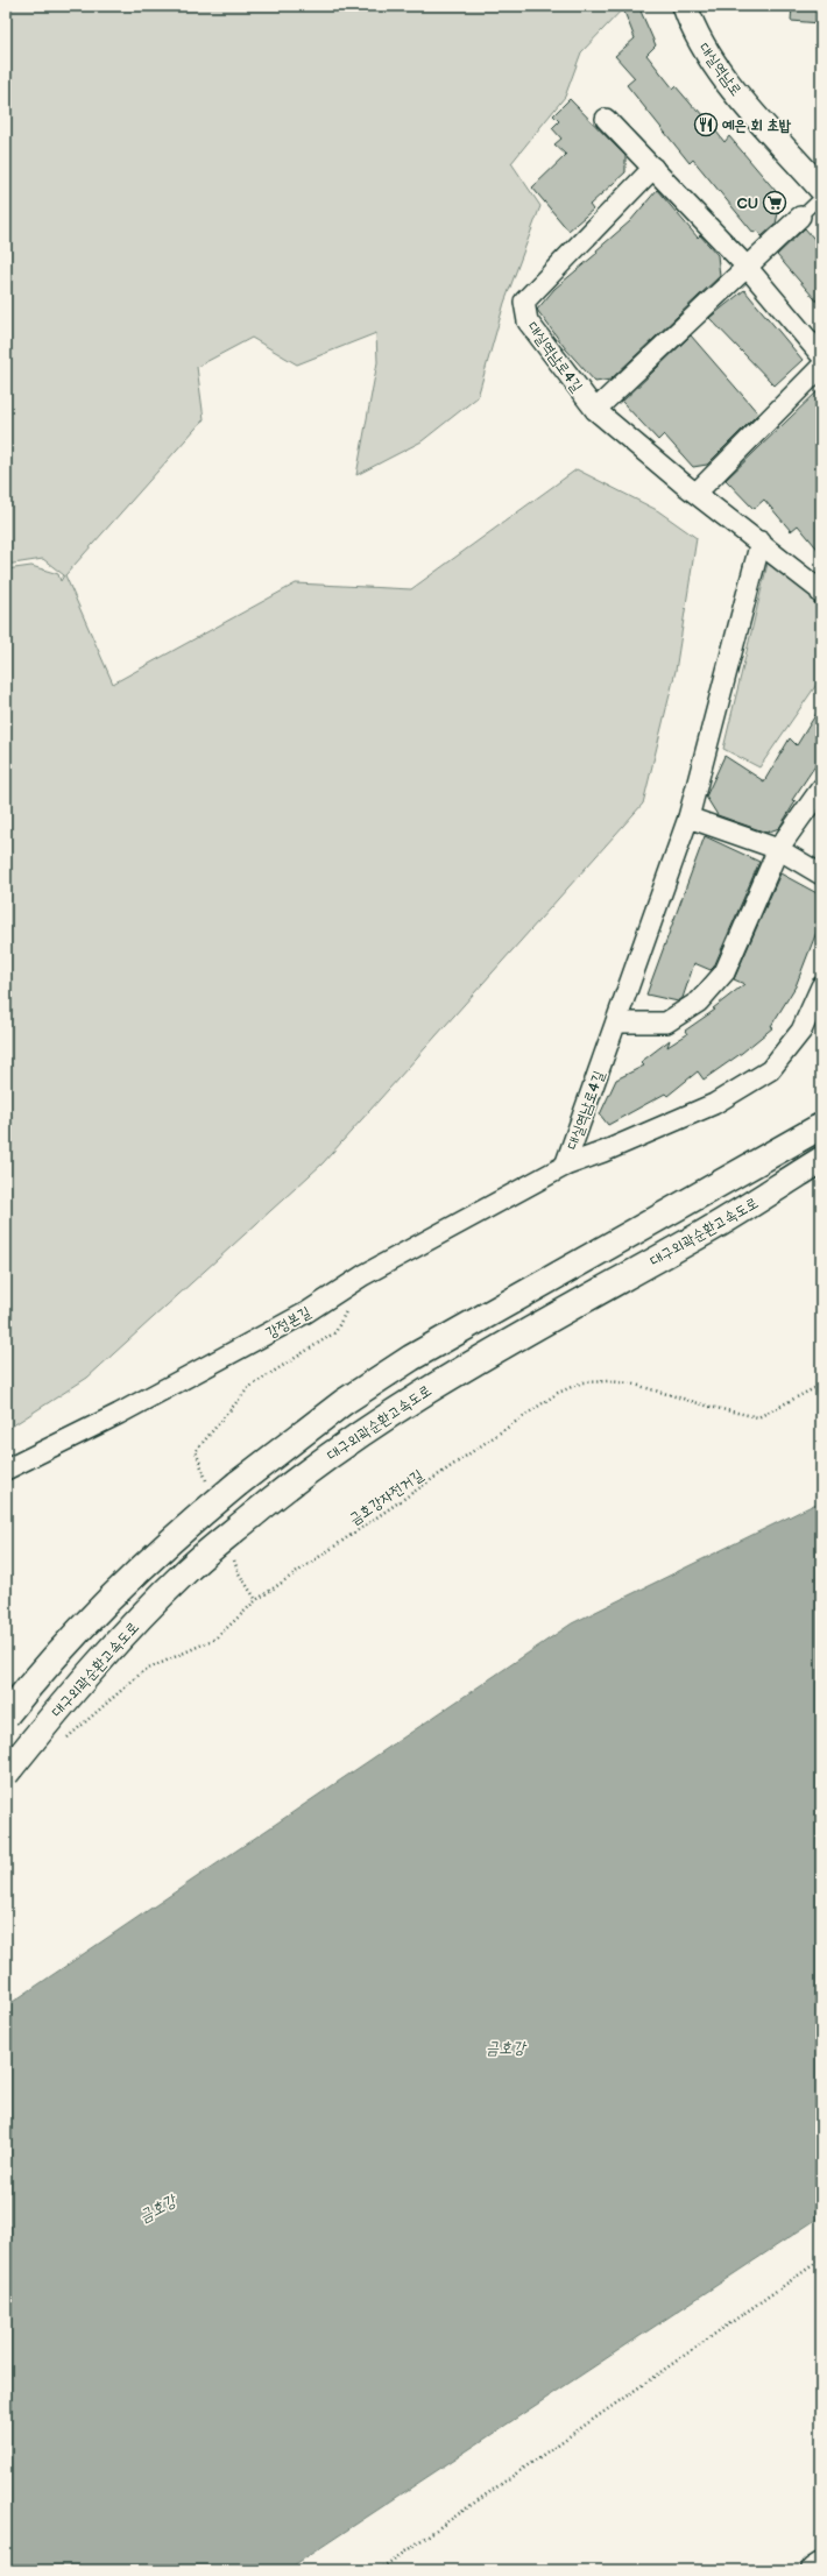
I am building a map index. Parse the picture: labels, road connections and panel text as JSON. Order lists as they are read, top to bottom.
{
  "streets": {
    "main road": ["대구외곽순환고속도로"],
    "street": ["대실역남로", "대실역남로4길", "강정본길"],
    "path": ["금호강자전거길"]
  },
  "crossings": [
    ["대실역남로4길", "강정본길"]
  ],
  "water": ["금호강"],
  "places": {
    "restaurant": ["예은 회 초밥"],
    "supermarket": ["CU"]
  }
}
